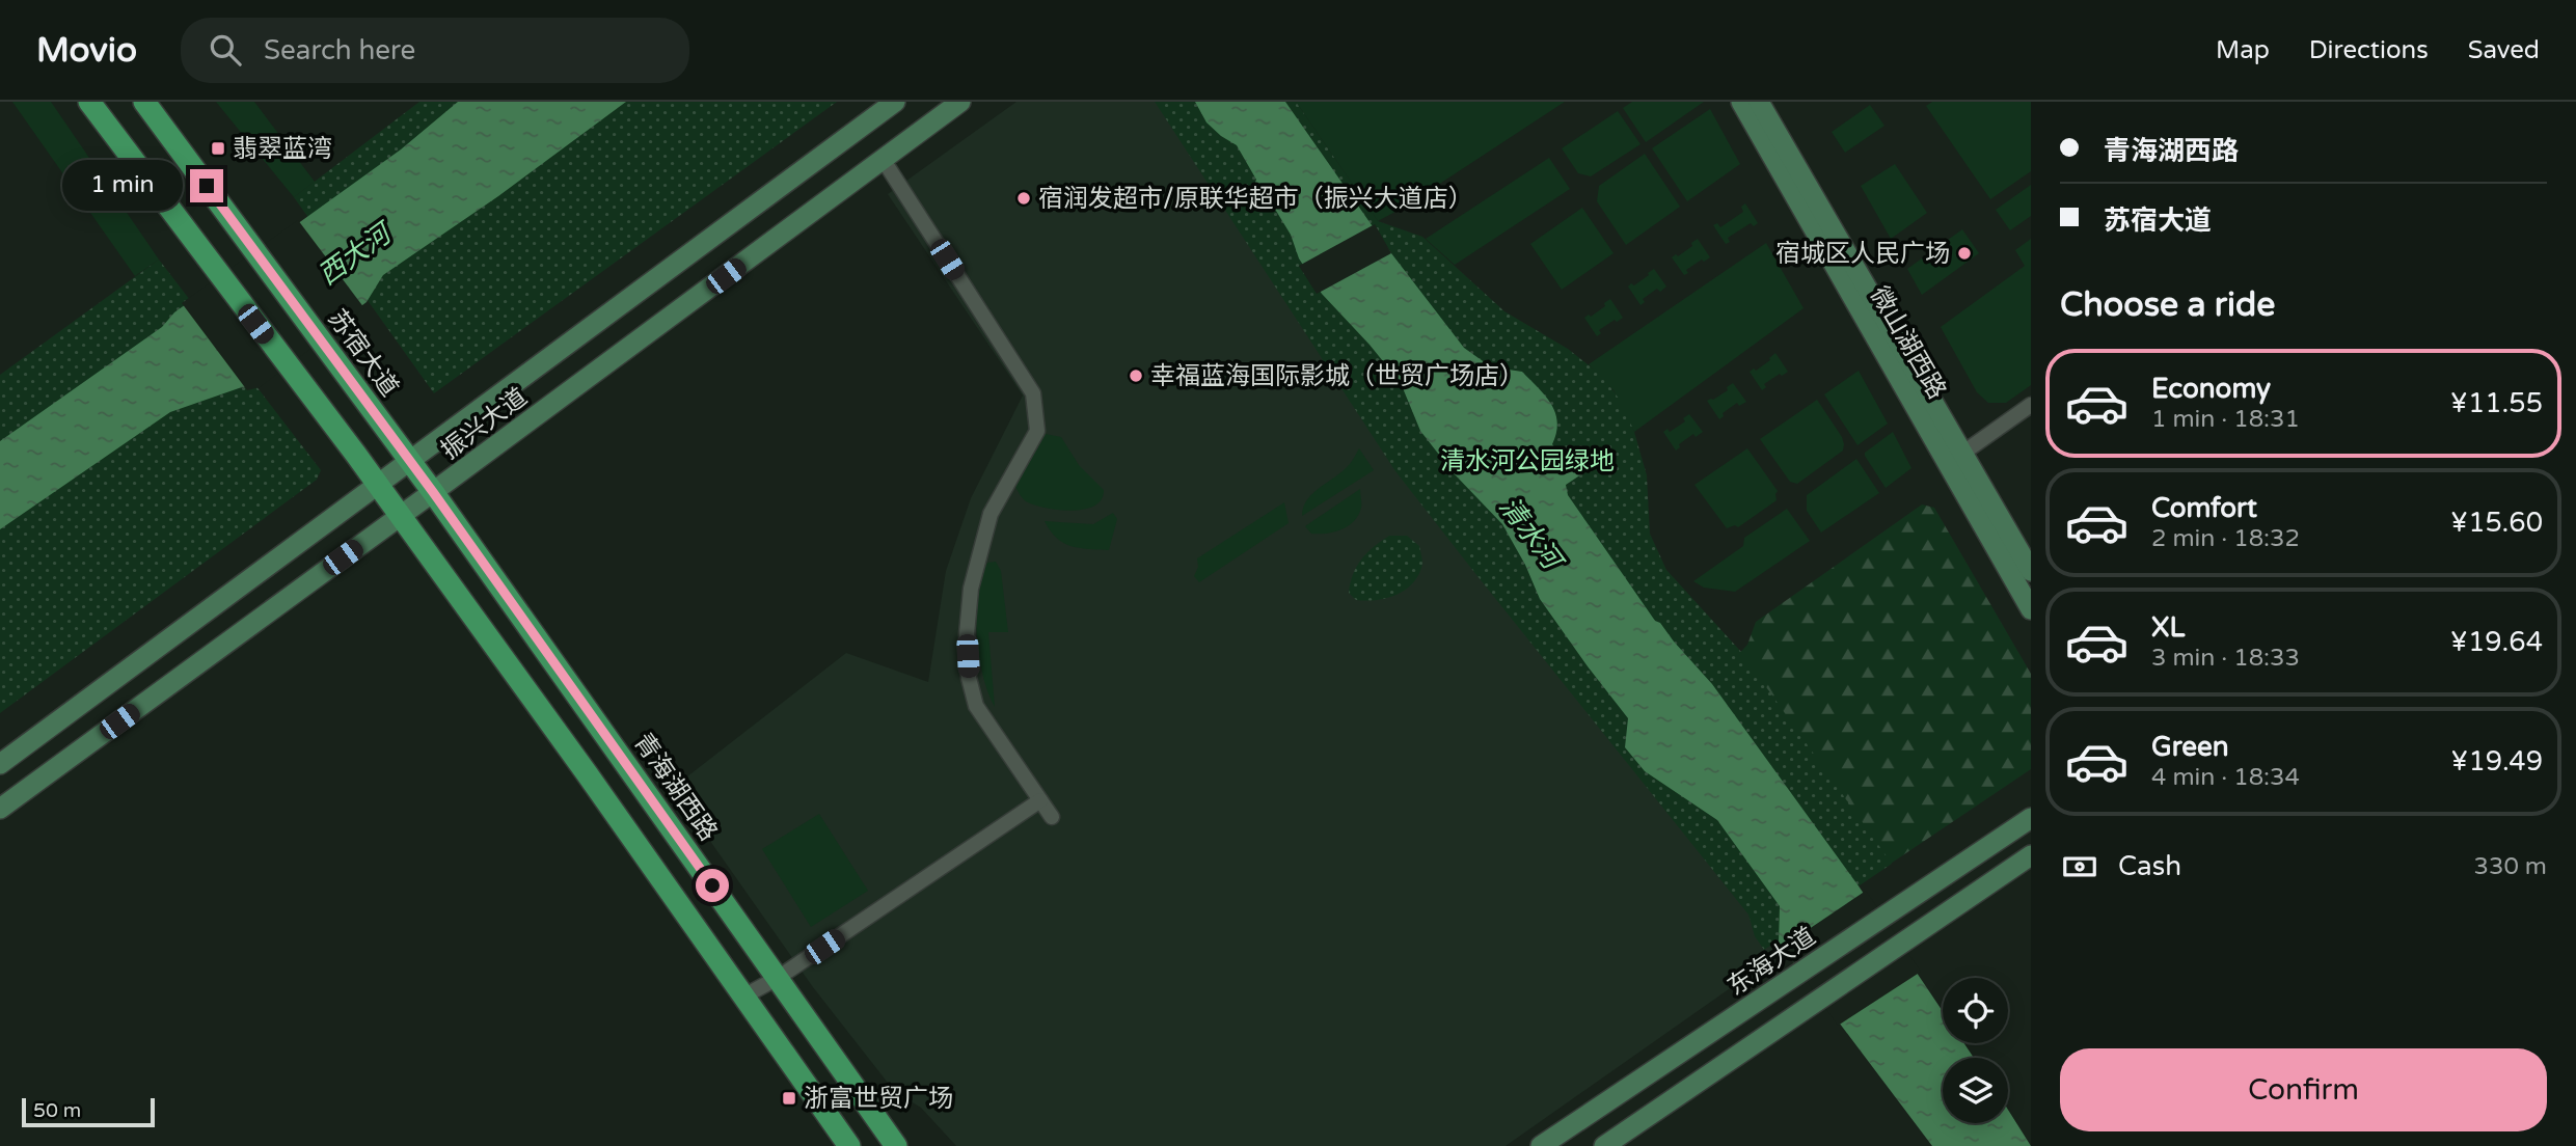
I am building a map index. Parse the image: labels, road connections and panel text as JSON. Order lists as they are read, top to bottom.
{
  "streets": {
    "main road": [
      "微山湖西路",
      "苏宿大道",
      "振兴大道",
      "青海湖西路",
      "东海大道"
    ]
  },
  "crossings": [
    ["苏宿大道", "振兴大道"],
    ["苏宿大道", "青海湖西路"],
    ["振兴大道", "青海湖西路"]
  ],
  "water": ["西大河", "清水河"],
  "parks": ["清水河公园绿地"],
  "places": {
    "transit": ["翡翠蓝湾", "浙富世贸广场"],
    "other": ["宿润发超市/原联华超市（振兴大道店）", "宿城区人民广场", "幸福蓝海国际影城（世贸广场店）"]
  },
  "scale_bar": "50 m",
  "page": {
    "header": "Movio",
    "search": "Search here",
    "nav": ["Map", "Directions", "Saved"],
    "banner": ["青海湖西路", "苏宿大道"],
    "bubble": "1 min",
    "heading": "Choose a ride",
    "list": [
      {
        "name": "Economy",
        "note": "1 min · 18:31",
        "value": "¥11.55"
      },
      {
        "name": "Comfort",
        "note": "2 min · 18:32",
        "value": "¥15.60"
      },
      {
        "name": "XL",
        "note": "3 min · 18:33",
        "value": "¥19.64"
      },
      {
        "name": "Green",
        "note": "4 min · 18:34",
        "value": "¥19.49"
      }
    ],
    "pay": ["Cash", "330 m"],
    "buttons": "Confirm",
    "scale": "50 m"
  }
}
